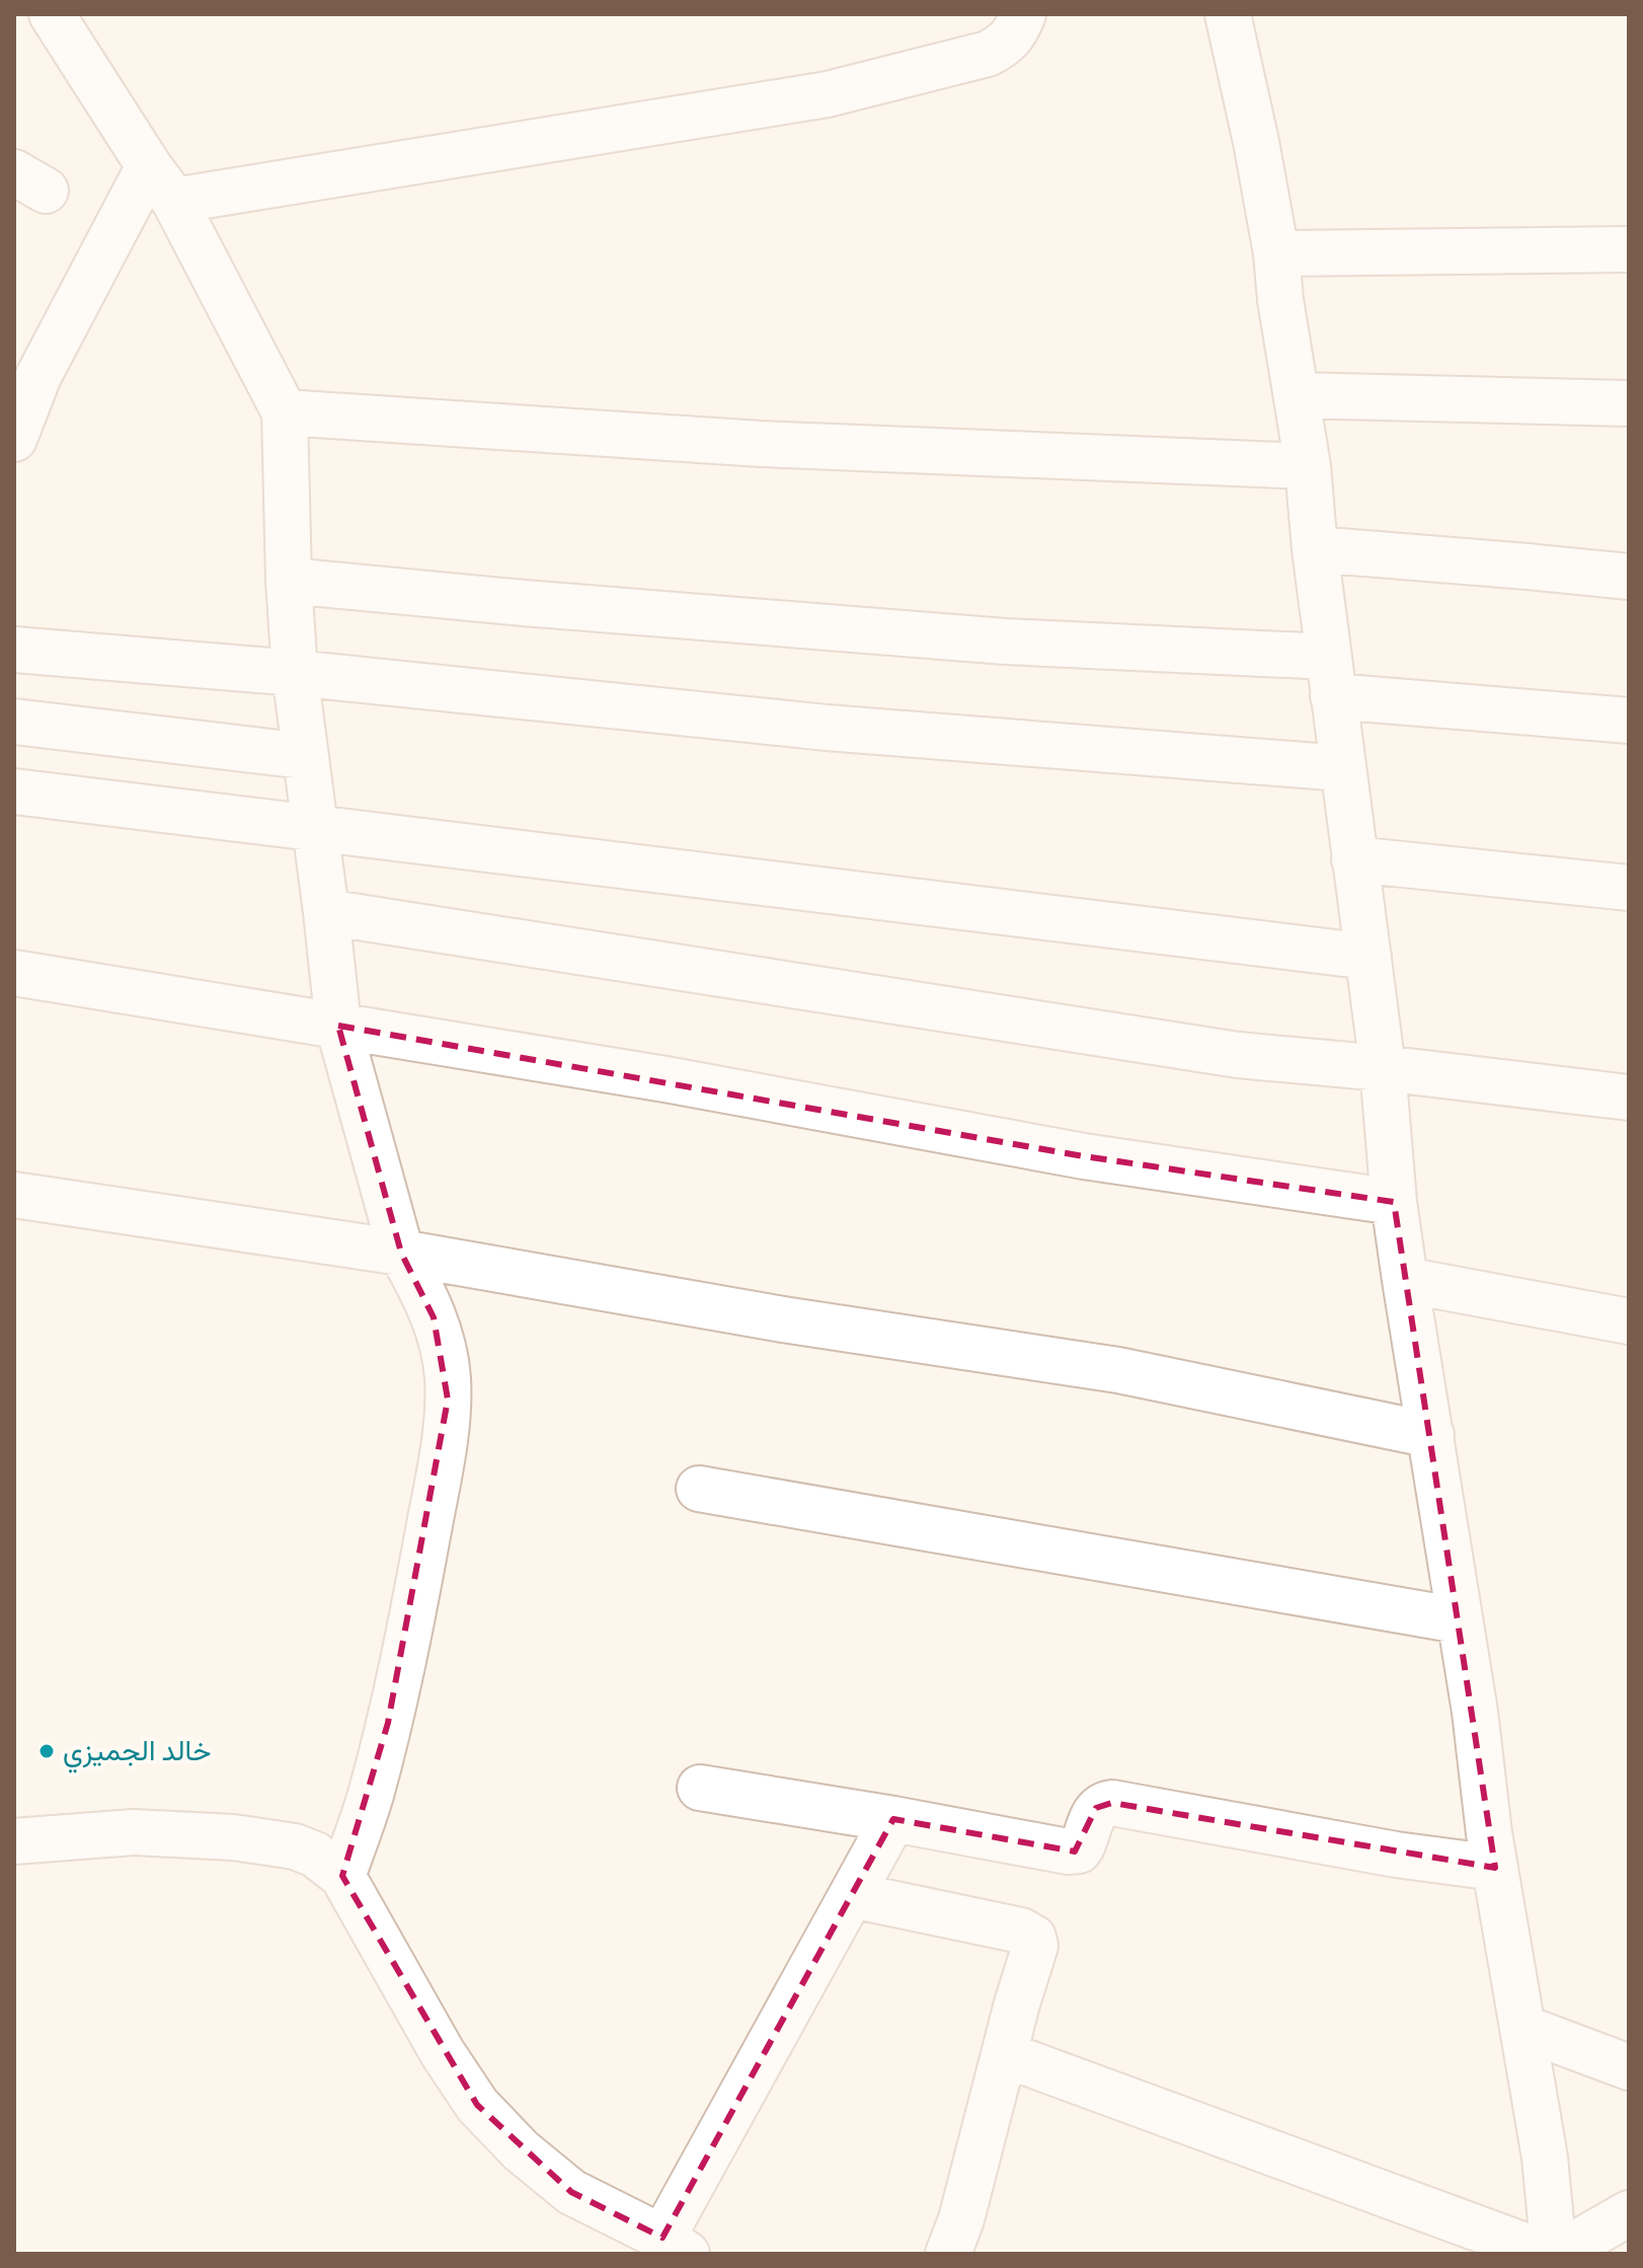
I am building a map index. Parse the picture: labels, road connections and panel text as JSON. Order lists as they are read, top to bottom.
{
  "places": ["خالد الجميزي"]
}
